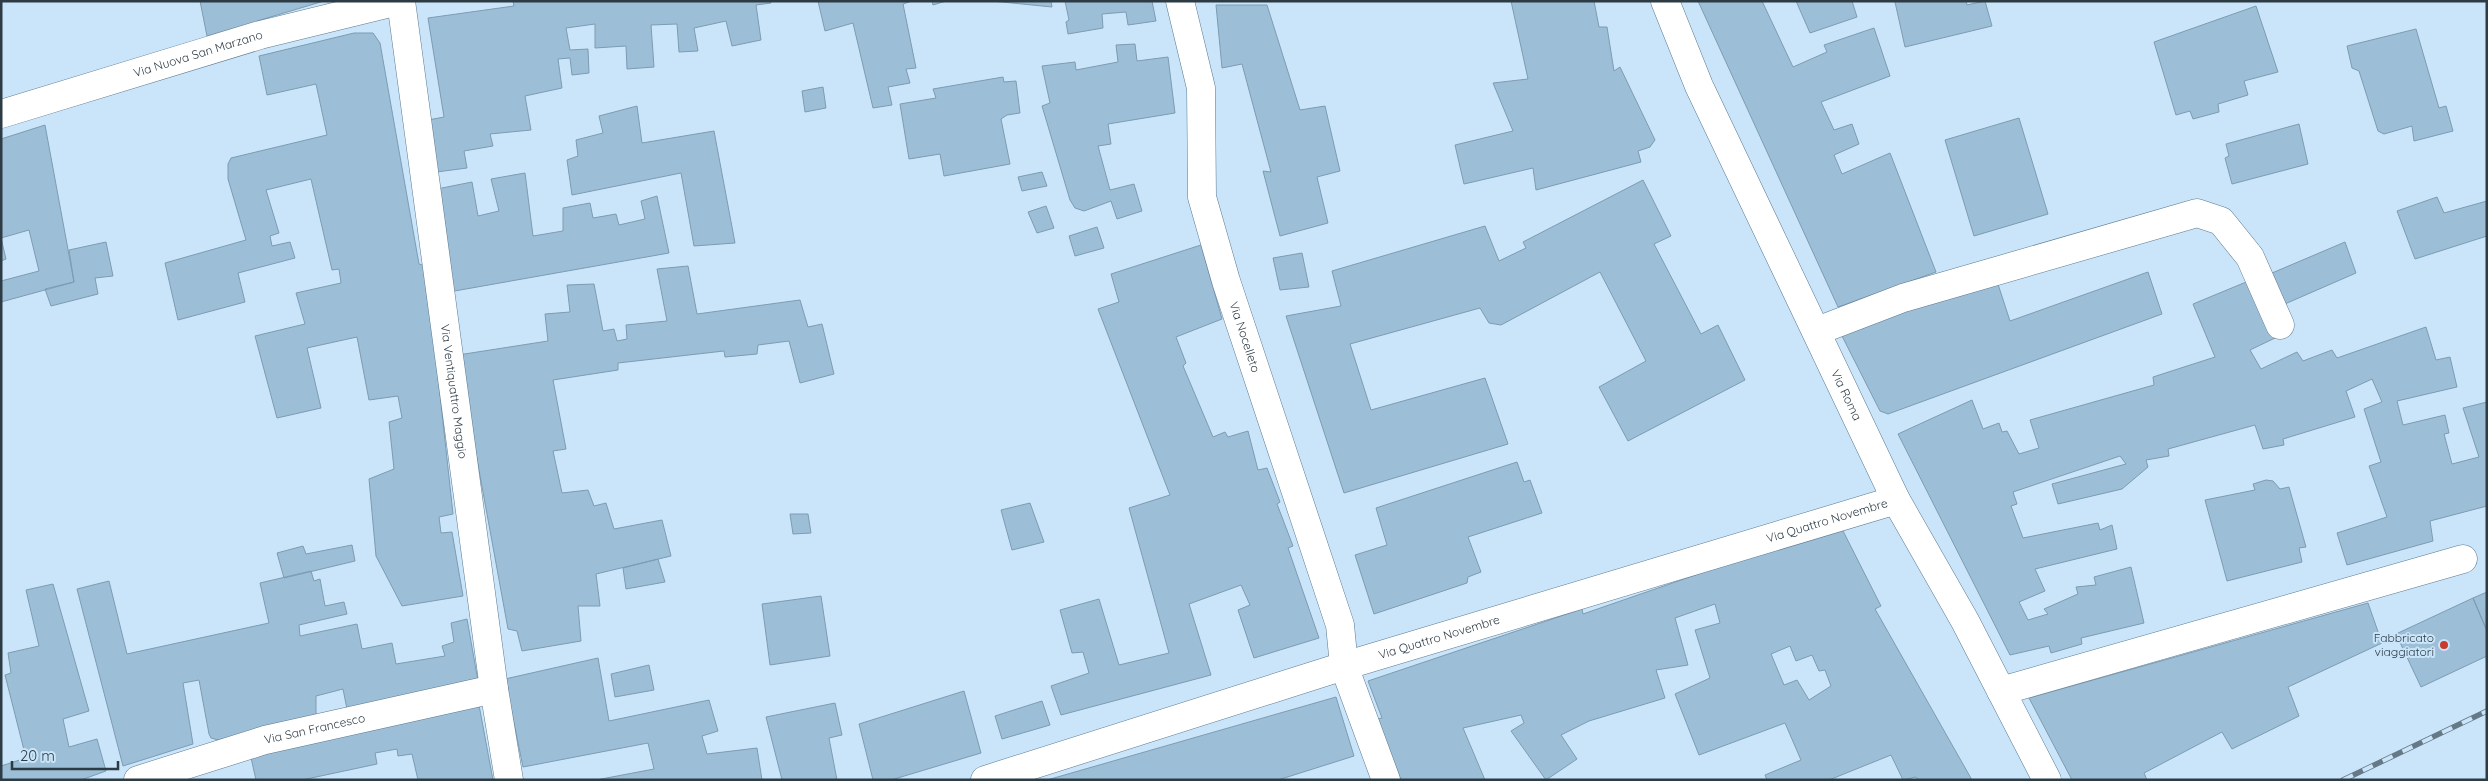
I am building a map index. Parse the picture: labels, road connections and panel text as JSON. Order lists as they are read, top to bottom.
{
  "streets": {
    "street": [
      "Via Nuova San Marzano",
      "Via Nocelleto",
      "Via Ventiquattro Maggio",
      "Via Roma",
      "Via Quattro Novembre",
      "Via San Francesco"
    ]
  },
  "crossings": [
    ["Via Nuova San Marzano", "Via Ventiquattro Maggio"],
    ["Via Nocelleto", "Via Quattro Novembre"],
    ["Via Ventiquattro Maggio", "Via San Francesco"],
    ["Via Roma", "Via Quattro Novembre"]
  ],
  "places": ["Fabbricato viaggiatori"],
  "scale_bar": "20 m"
}
